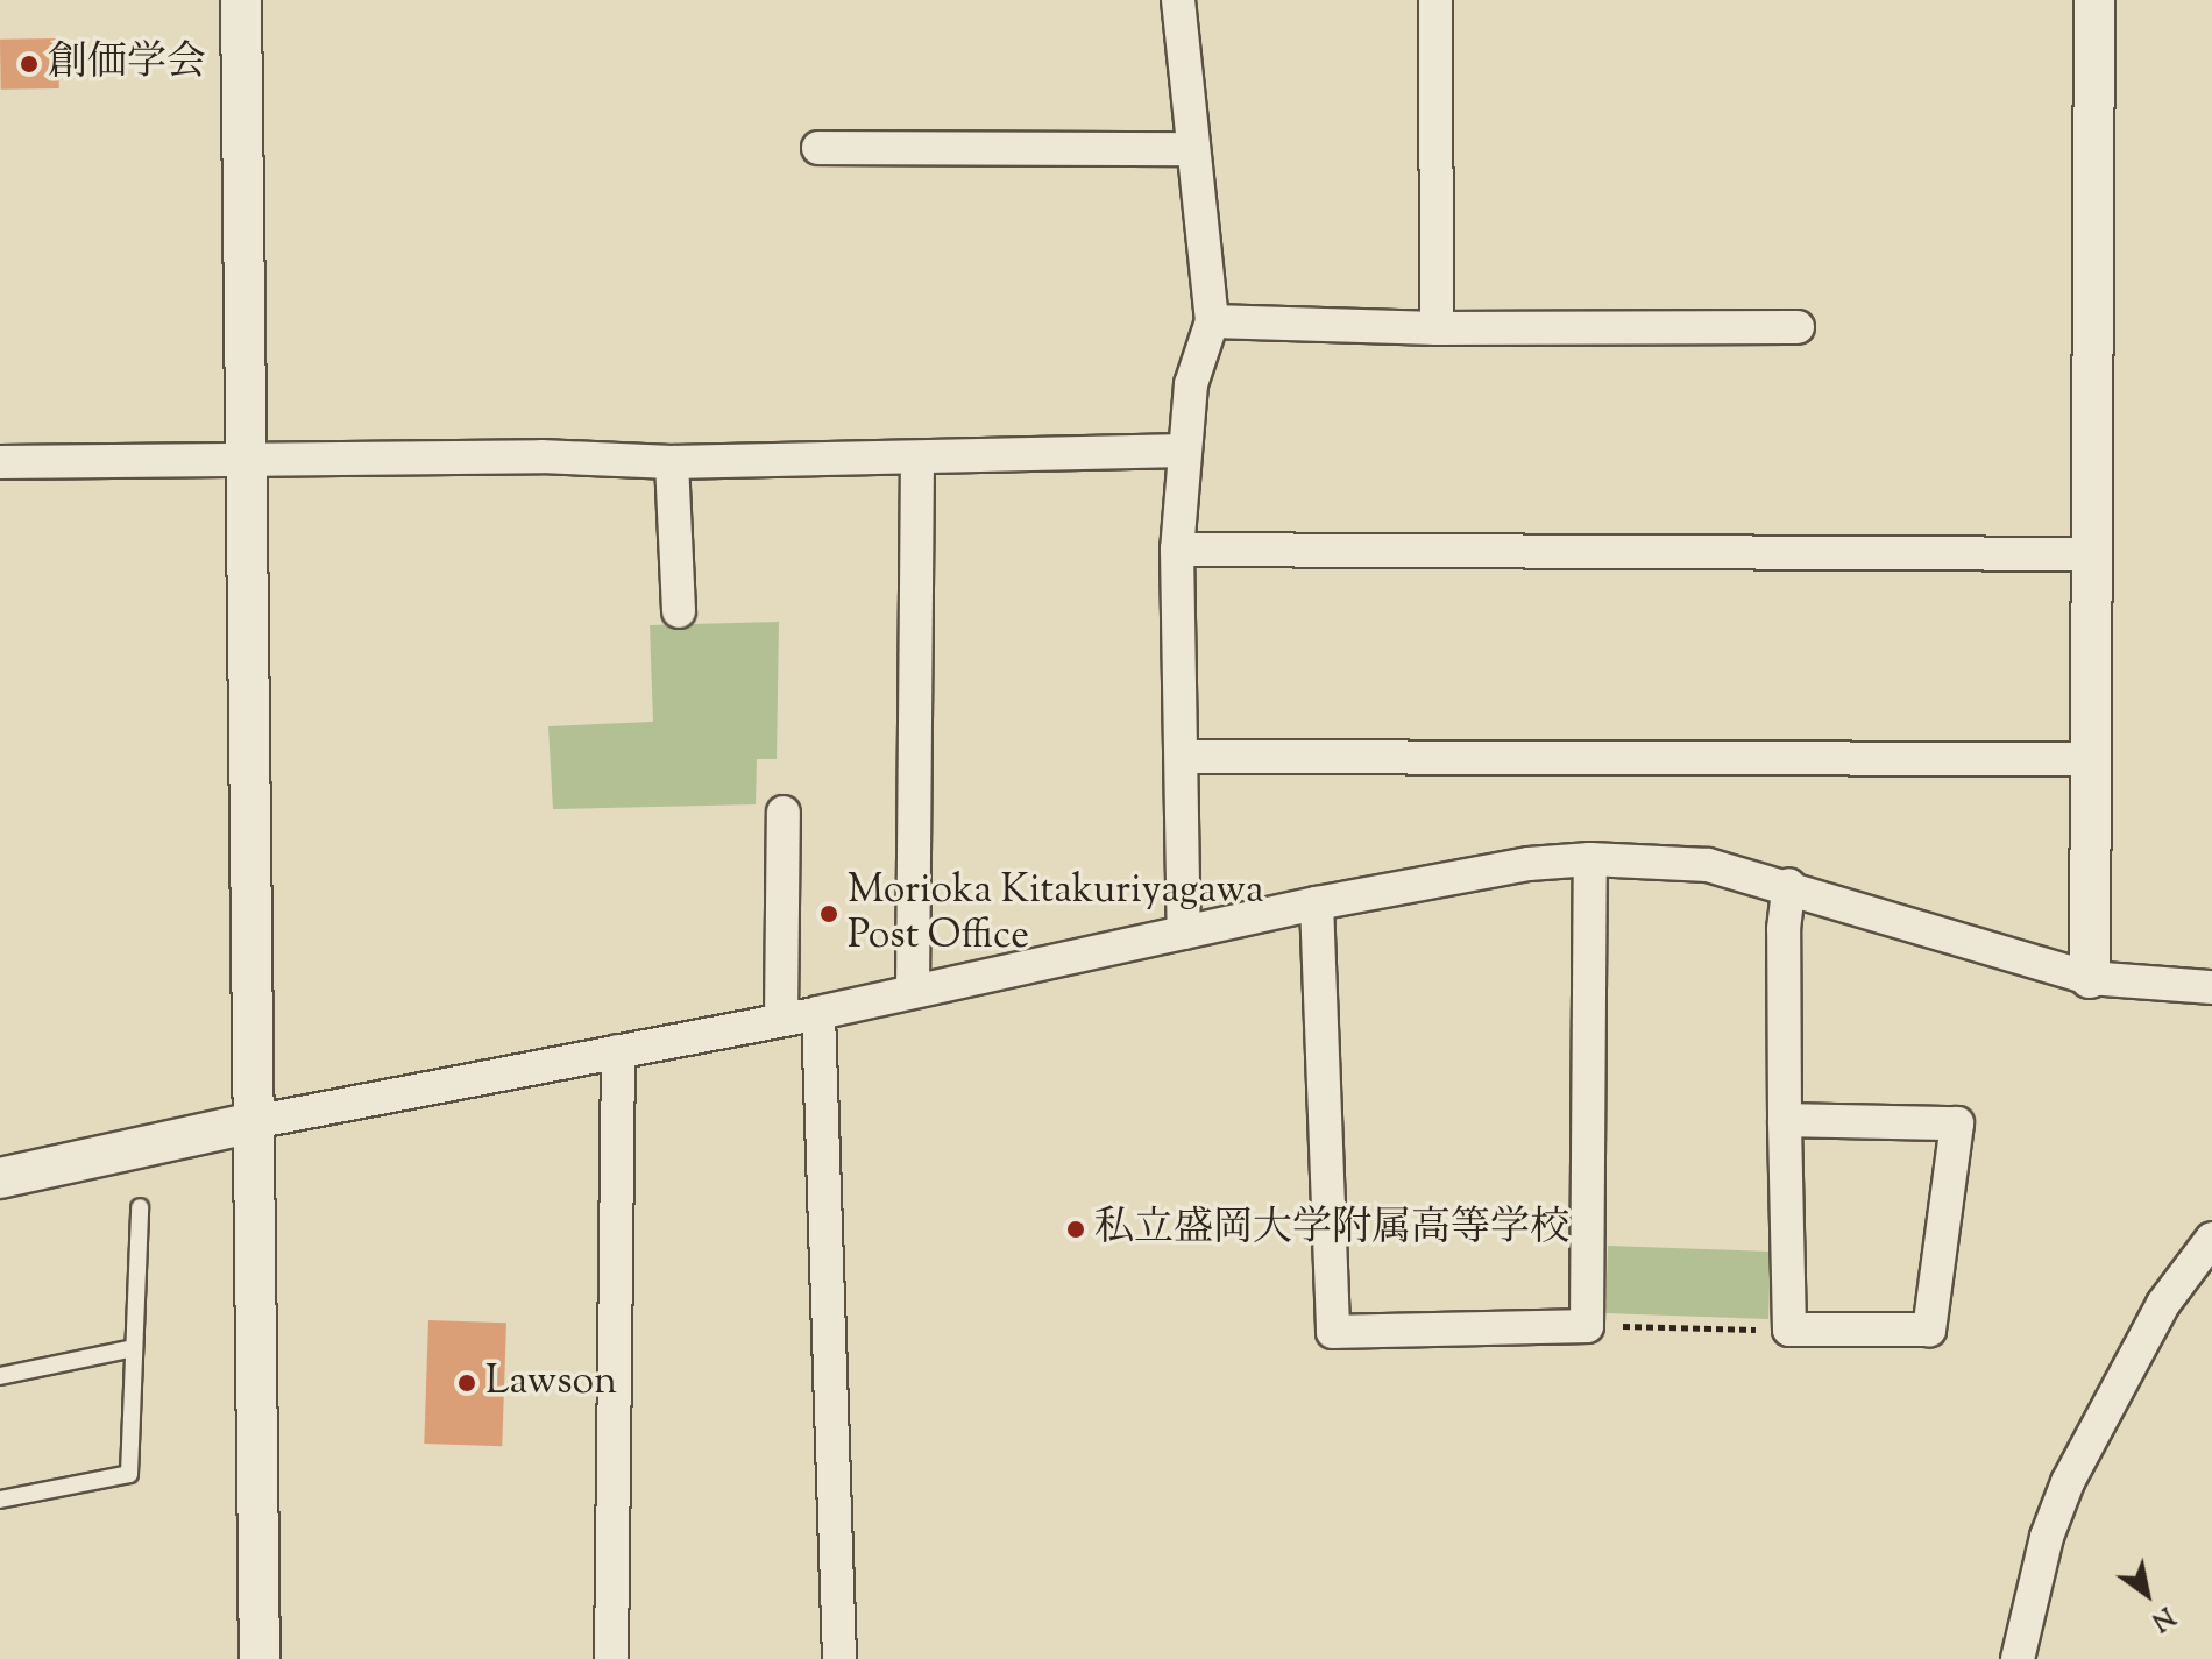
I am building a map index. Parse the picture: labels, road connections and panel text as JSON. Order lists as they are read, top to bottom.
{
  "places": [
    "創価学会",
    "Morioka Kitakuriyagawa Post Office",
    "私立盛岡大学附属高等学校",
    "Lawson"
  ],
  "north": "bottom right"
}
